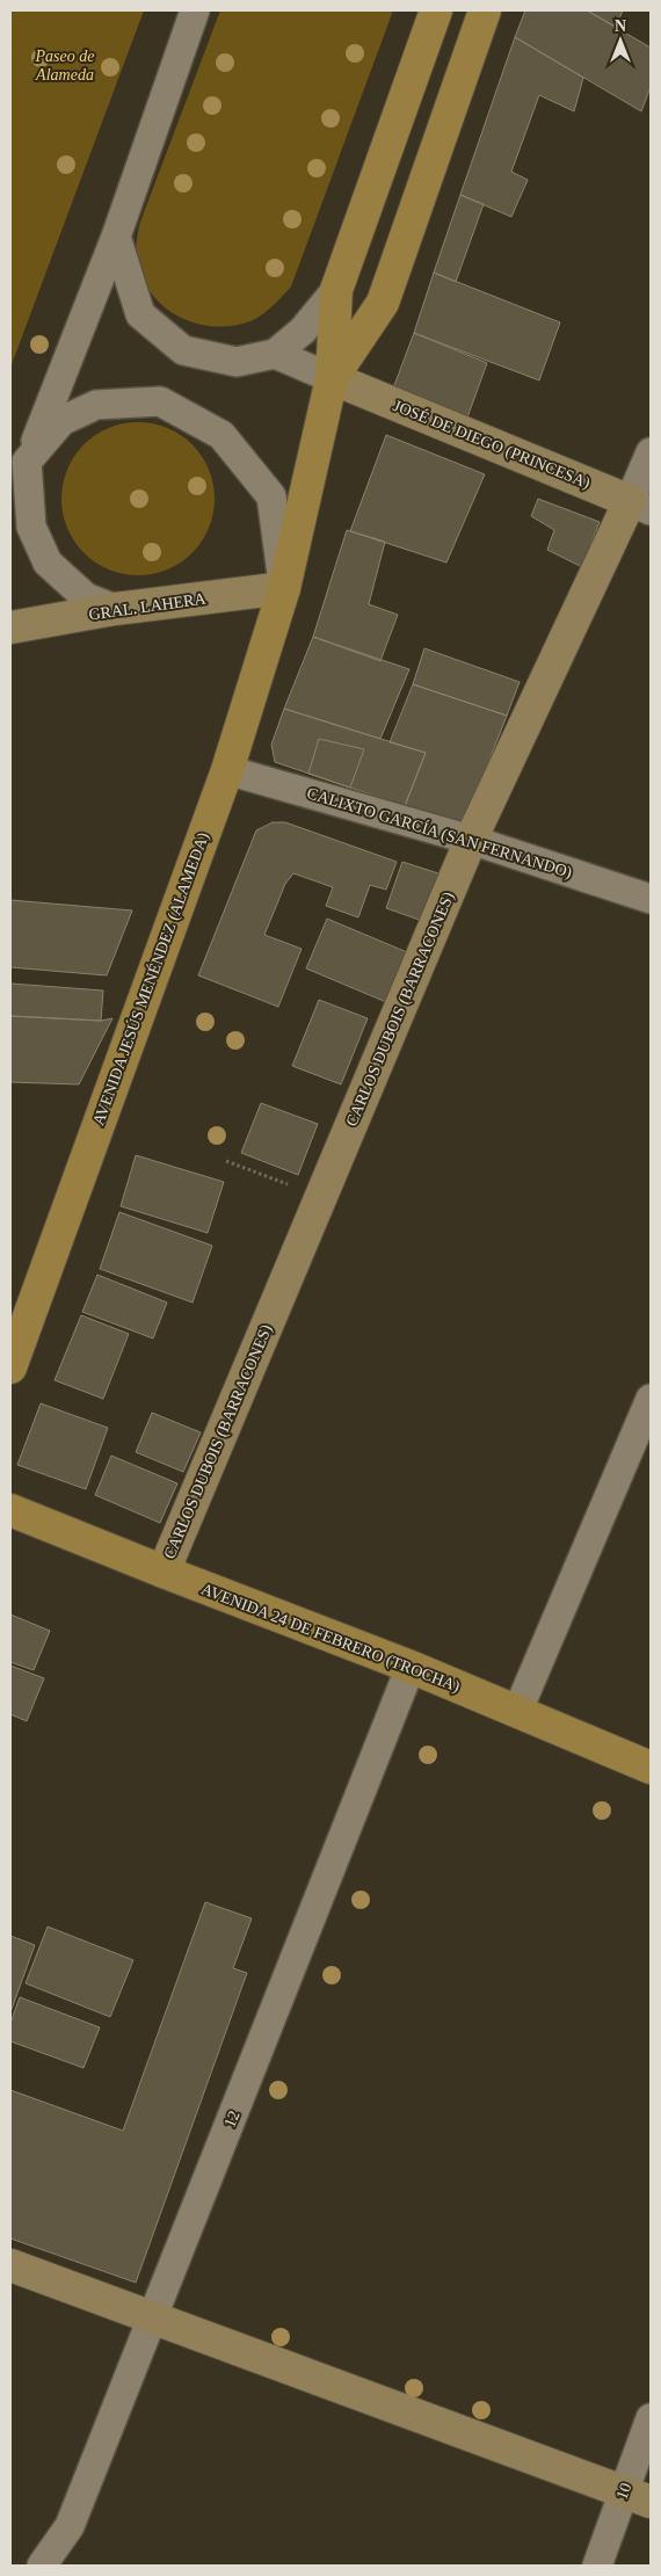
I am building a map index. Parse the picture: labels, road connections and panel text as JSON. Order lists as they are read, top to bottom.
{
  "streets": {
    "main road": ["AVENIDA JESÚS MENÉNDEZ (ALAMEDA)", "AVENIDA 24 DE FEBRERO (TROCHA)"],
    "street": [
      "JOSÉ DE DIEGO (PRINCESA)",
      "GRAL. LAHERA",
      "CALIXTO GARCÍA (SAN FERNANDO)",
      "CARLOS DUBOIS (BARRACONES)",
      "12",
      "10"
    ]
  },
  "crossings": [
    ["JOSÉ DE DIEGO (PRINCESA)", "AVENIDA JESÚS MENÉNDEZ (ALAMEDA)"],
    ["JOSÉ DE DIEGO (PRINCESA)", "CARLOS DUBOIS (BARRACONES)"],
    ["GRAL. LAHERA", "AVENIDA JESÚS MENÉNDEZ (ALAMEDA)"],
    ["CALIXTO GARCÍA (SAN FERNANDO)", "AVENIDA JESÚS MENÉNDEZ (ALAMEDA)"],
    ["CALIXTO GARCÍA (SAN FERNANDO)", "CARLOS DUBOIS (BARRACONES)"],
    ["CARLOS DUBOIS (BARRACONES)", "AVENIDA 24 DE FEBRERO (TROCHA)"],
    ["AVENIDA 24 DE FEBRERO (TROCHA)", "12"]
  ],
  "parks": ["Paseo de Alameda"],
  "north": "top"
}
